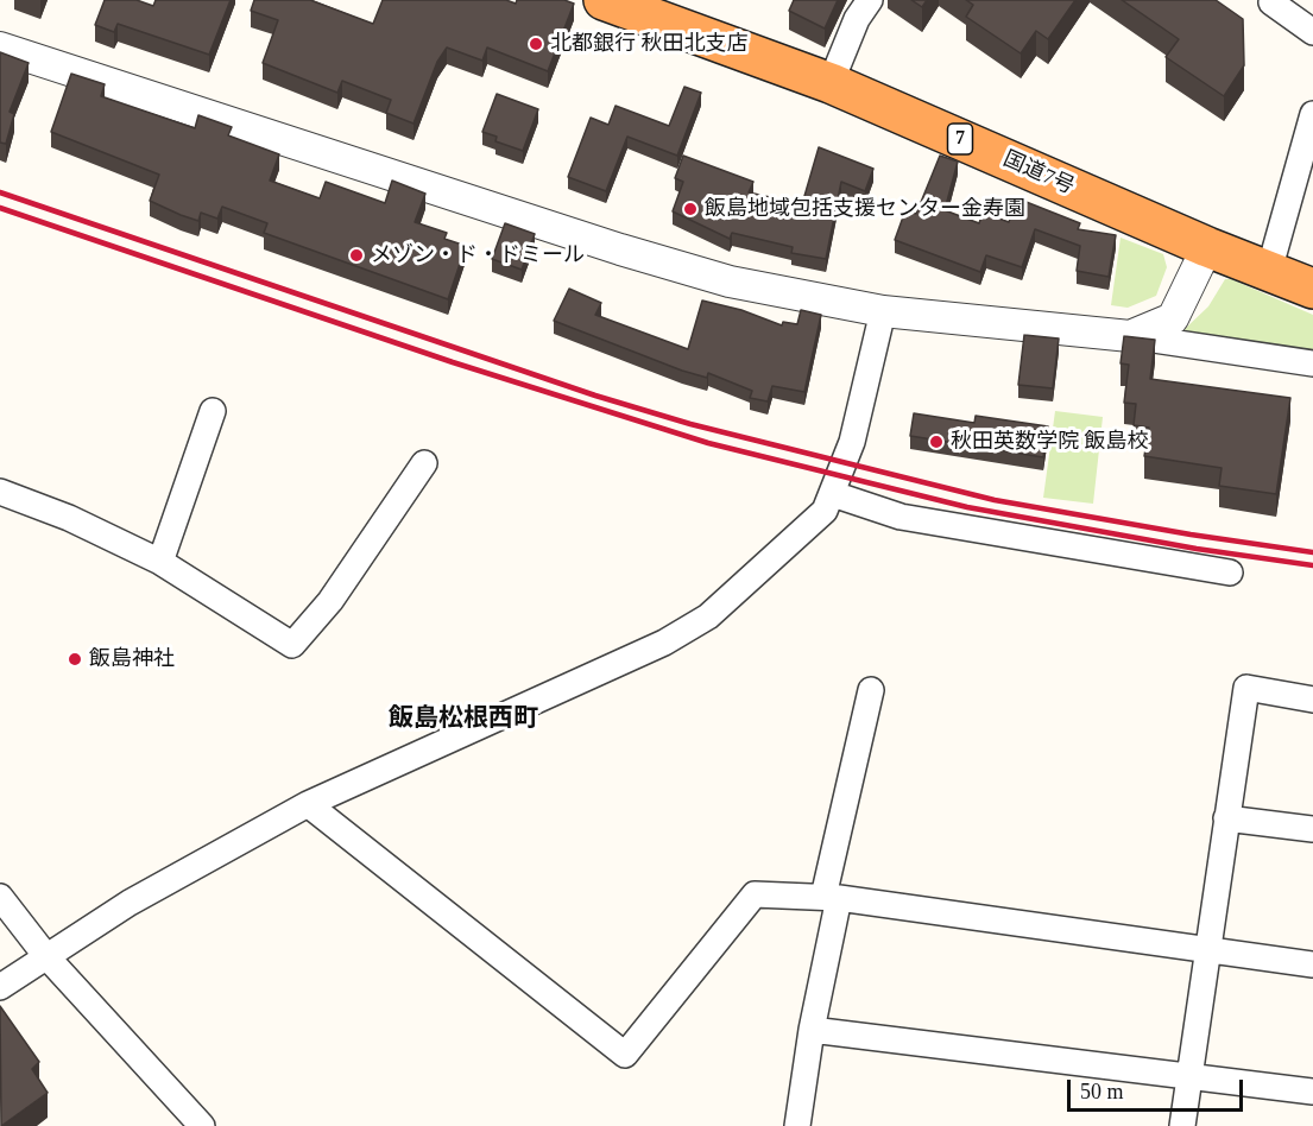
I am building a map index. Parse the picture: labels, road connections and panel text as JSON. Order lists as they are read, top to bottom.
{
  "streets": {
    "highway": ["7", "国道7号"]
  },
  "districts": ["飯島松根西町"],
  "places": [
    "北都銀行 秋田北支店",
    "飯島地域包括支援センター金寿園",
    "メゾン・ド・ドミール",
    "秋田英数学院 飯島校",
    "飯島神社"
  ],
  "scale_bar": "50 m"
}
